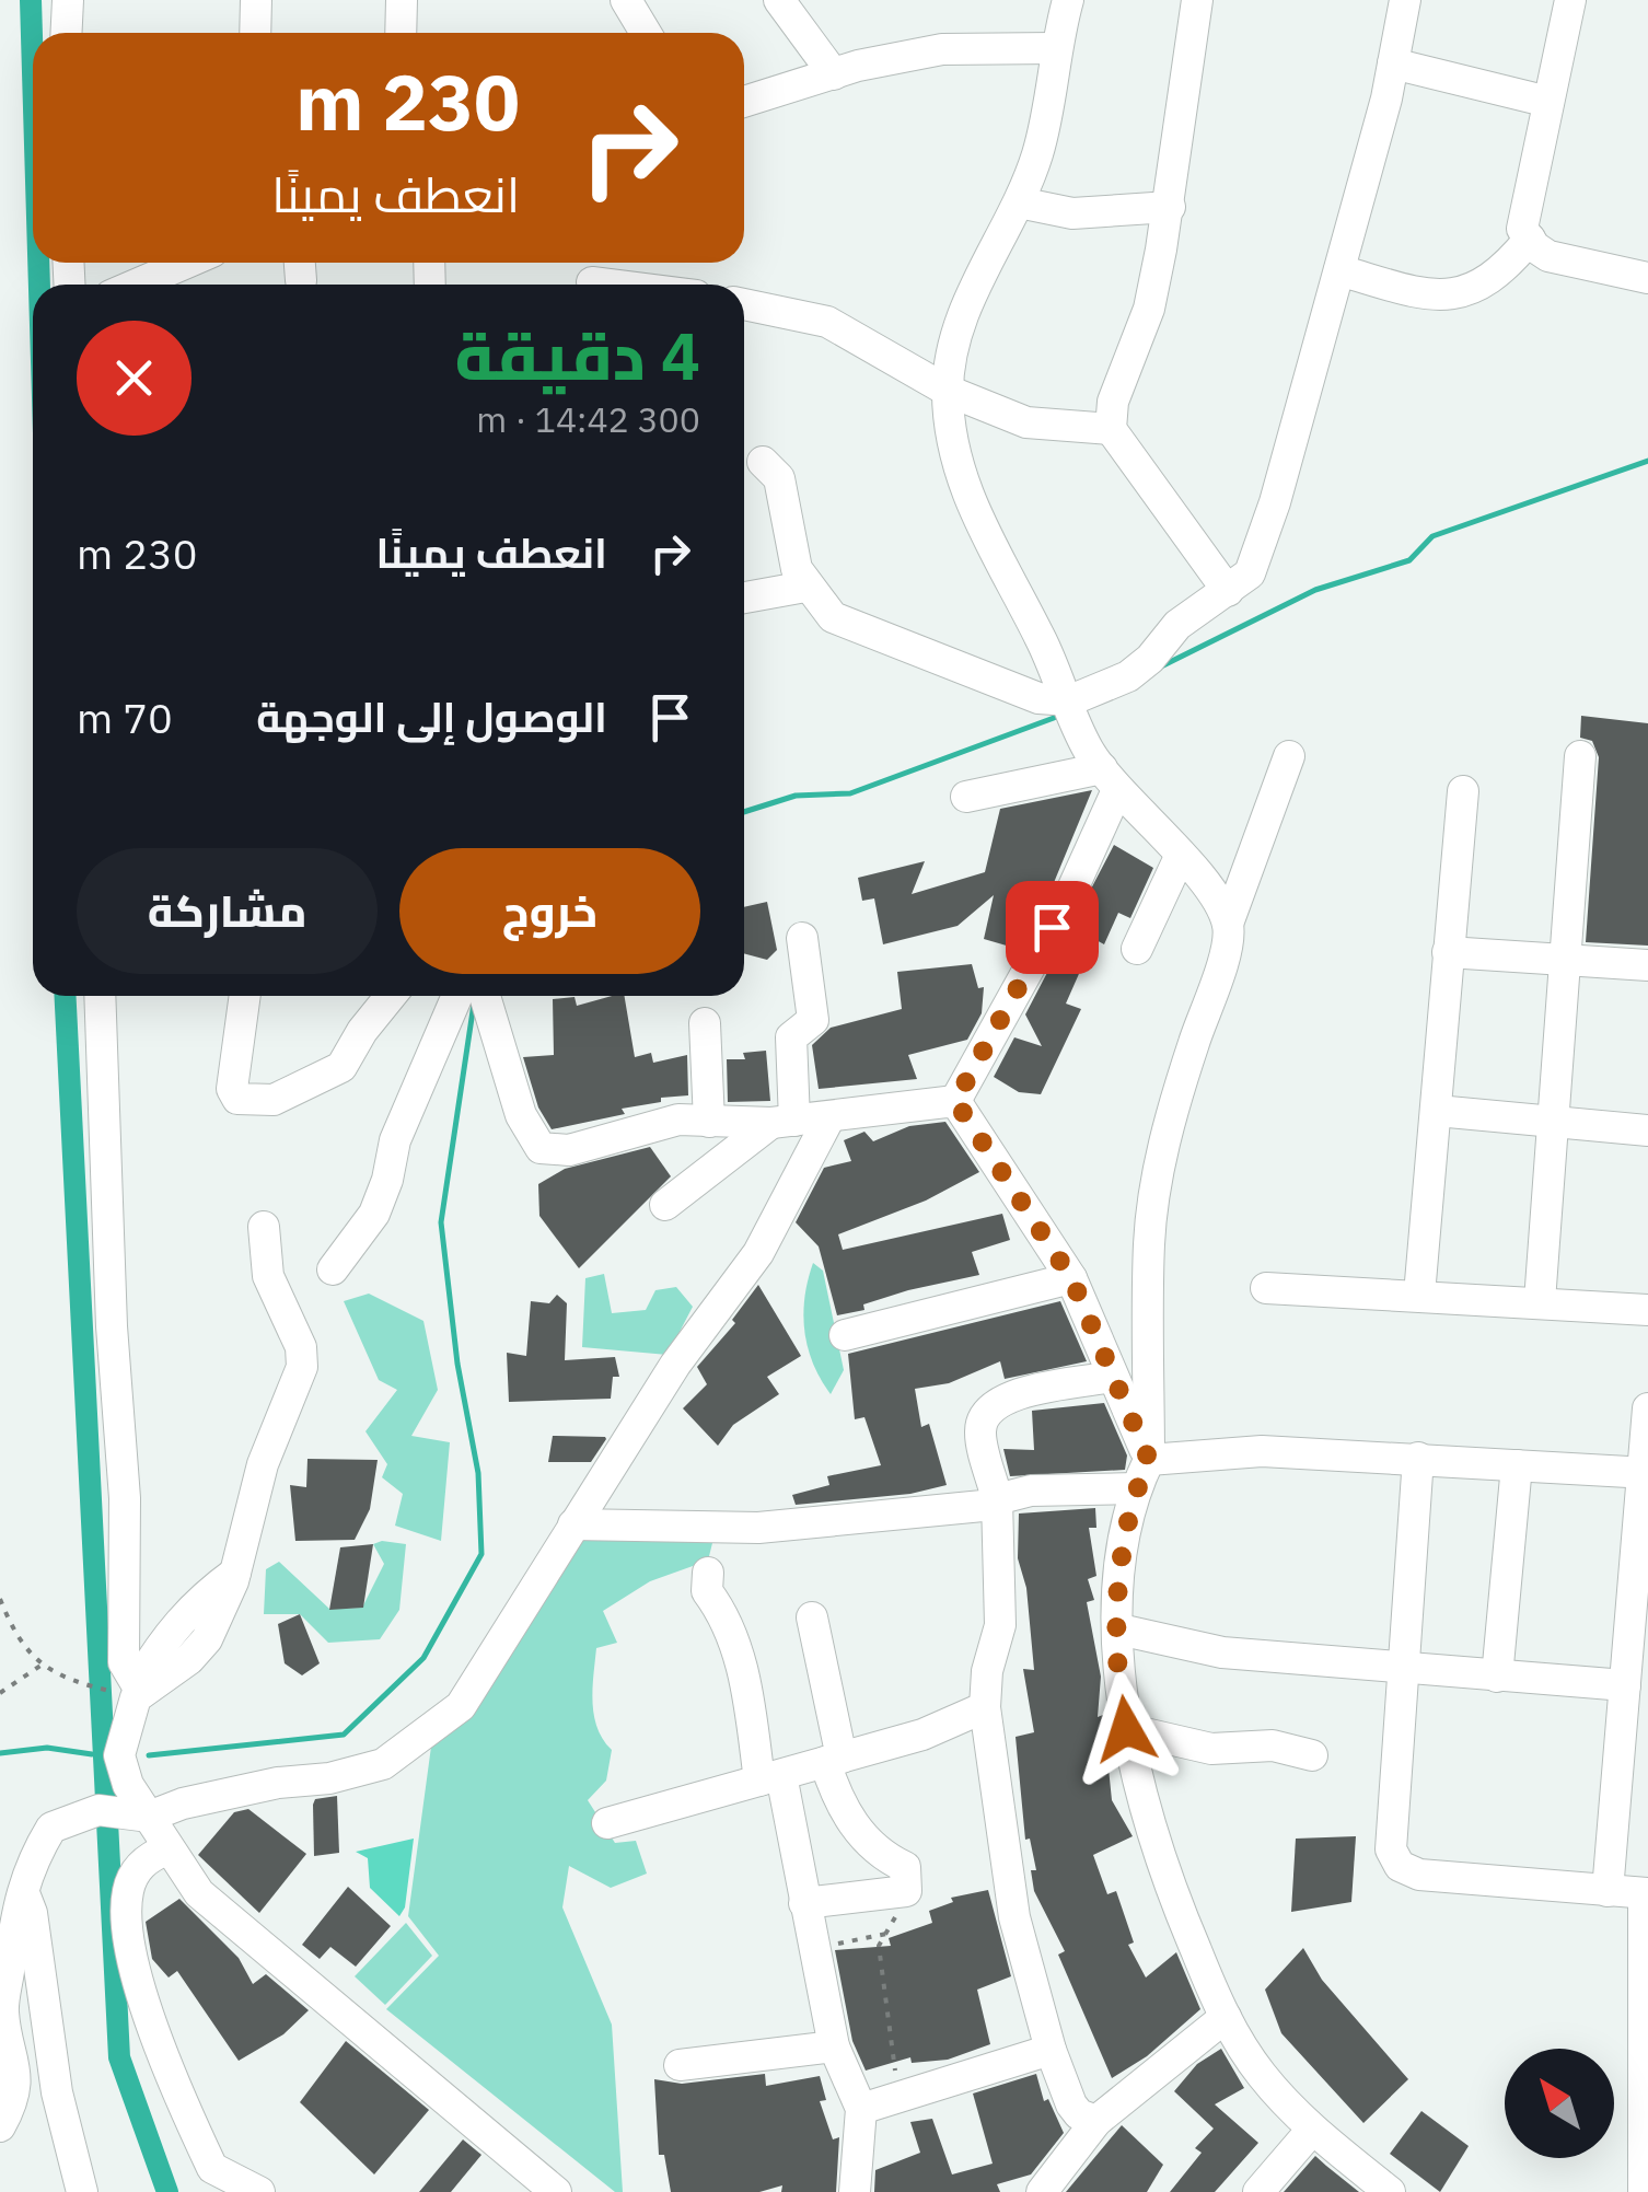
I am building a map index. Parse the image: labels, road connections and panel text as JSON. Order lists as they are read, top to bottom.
{
  "north": "top left",
  "page": {
    "turn": ["230 m", "انعطف يمينًا"],
    "heading": ["4 دقيقة", "300 m · 14:42"],
    "list": [
      {
        "name": "انعطف يمينًا",
        "value": "230 m"
      },
      {
        "name": "الوصول إلى الوجهة",
        "value": "70 m"
      }
    ],
    "buttons": ["خروج", "مشاركة"]
  }
}
